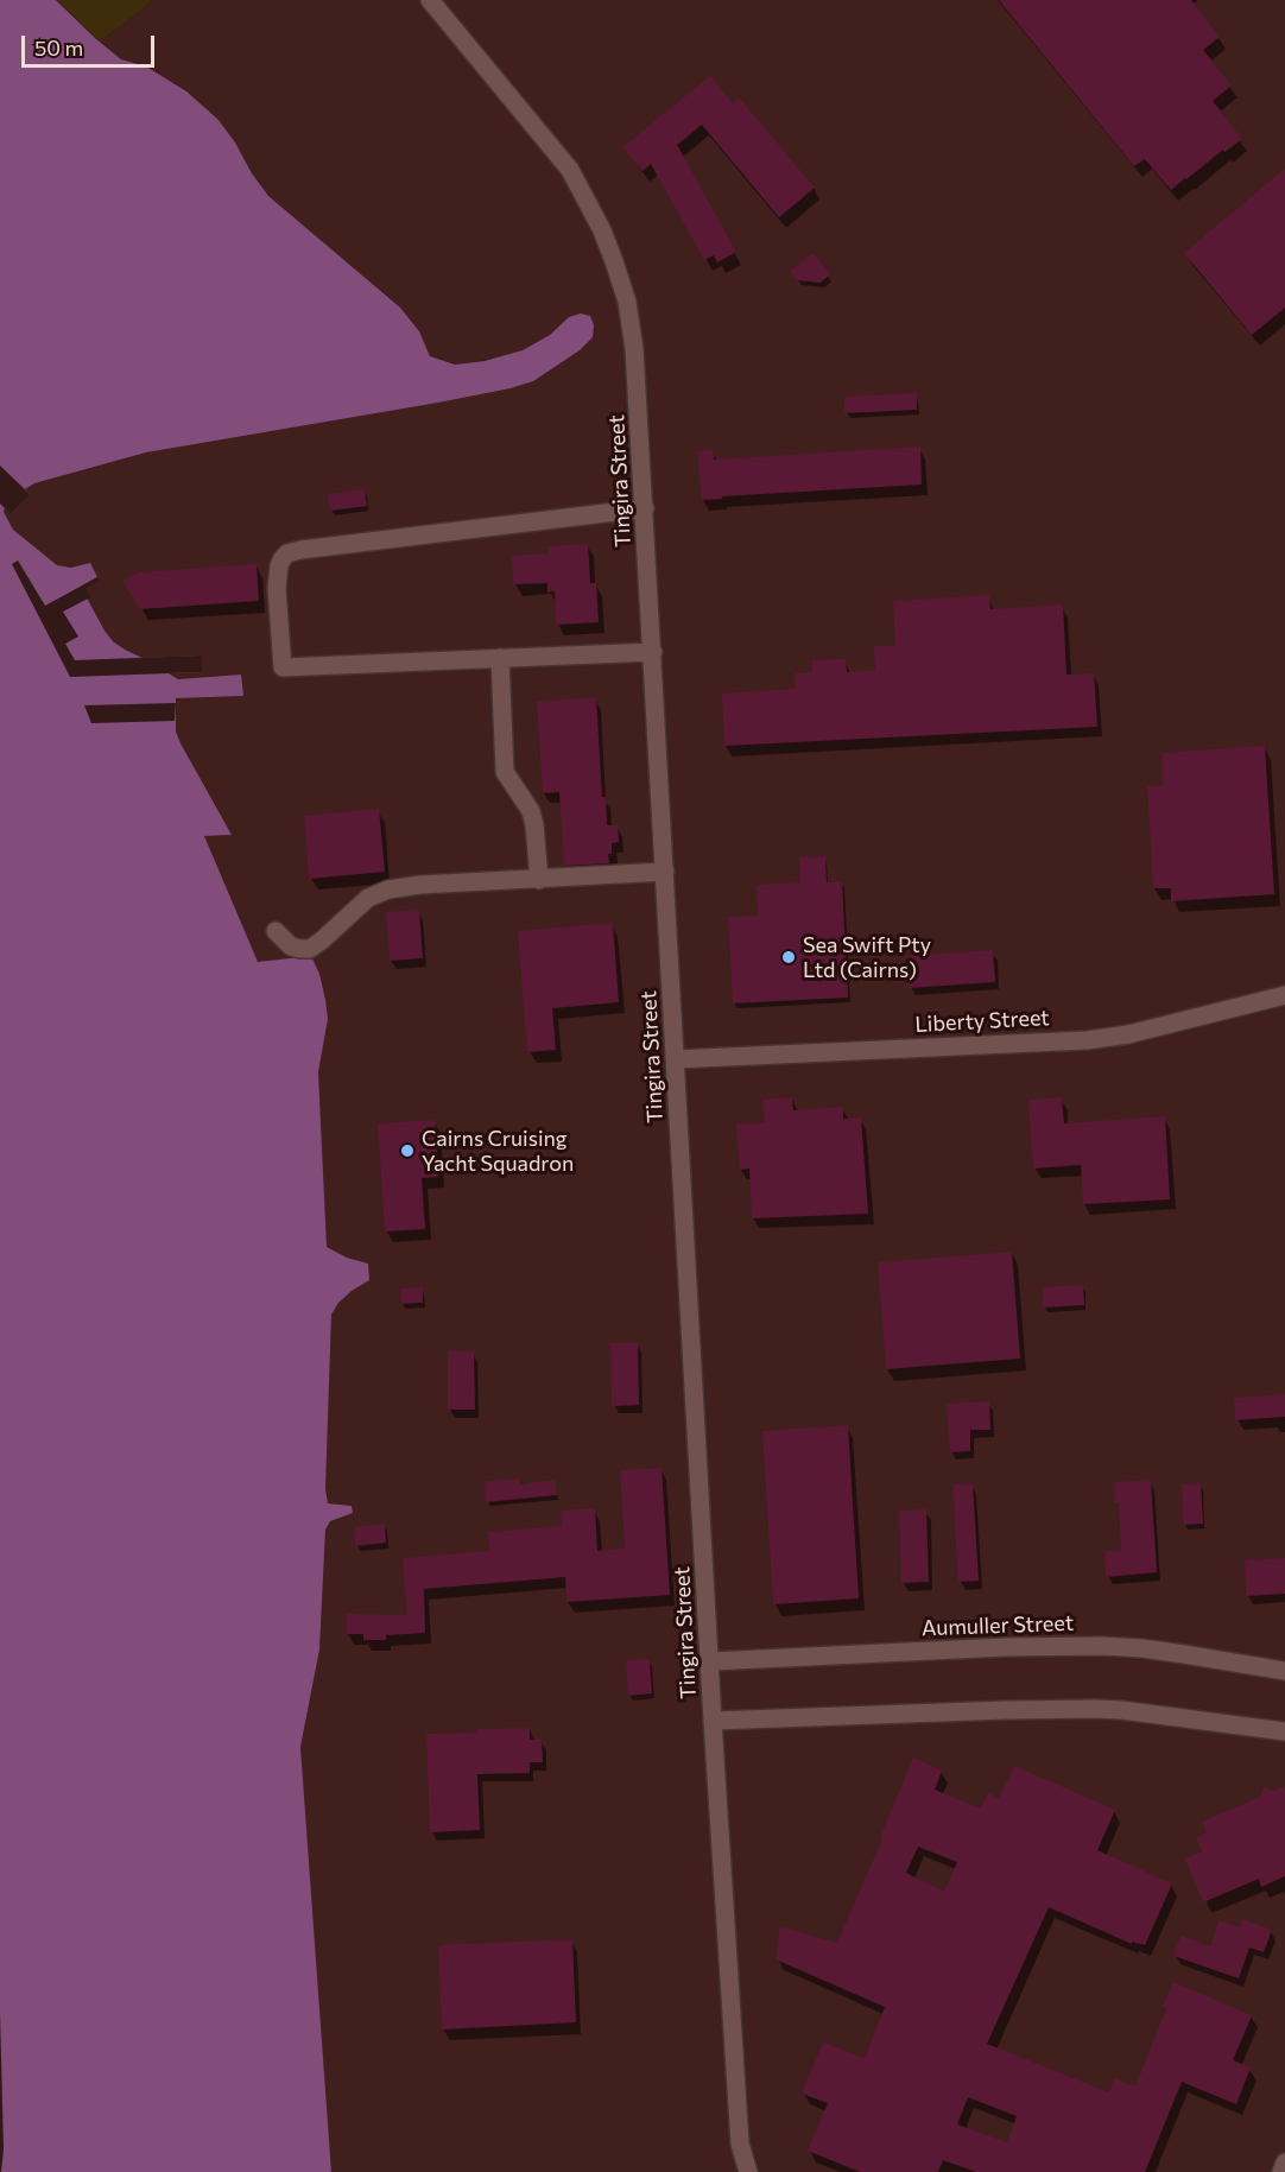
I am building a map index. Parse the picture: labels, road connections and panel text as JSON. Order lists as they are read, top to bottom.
{
  "streets": {
    "street": ["Tingira Street", "Liberty Street", "Aumuller Street"]
  },
  "crossings": [
    ["Tingira Street", "Liberty Street"],
    ["Tingira Street", "Aumuller Street"]
  ],
  "places": ["Sea Swift Pty Ltd (Cairns)", "Cairns Cruising Yacht Squadron"],
  "scale_bar": "50 m"
}
